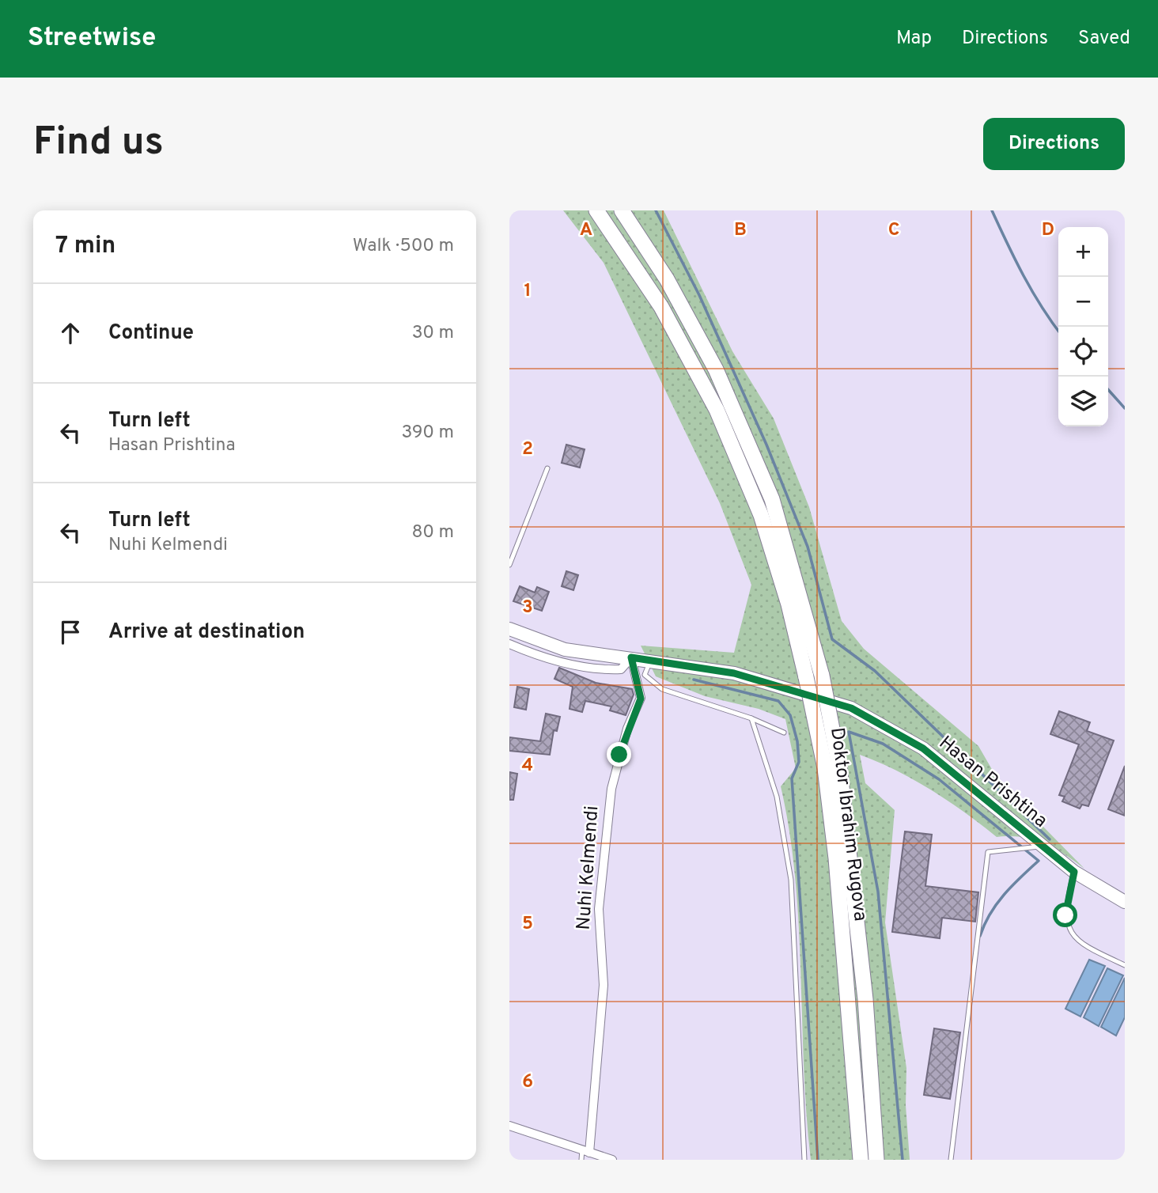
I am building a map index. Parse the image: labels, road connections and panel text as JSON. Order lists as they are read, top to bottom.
{
  "streets": {
    "highway": ["Doktor Ibrahim Rugova"],
    "main road": ["Hasan Prishtina"],
    "street": ["Nuhi Kelmendi"]
  },
  "crossings": [
    ["Hasan Prishtina", "Nuhi Kelmendi"]
  ],
  "page": {
    "header": "Streetwise",
    "nav": ["Map", "Directions", "Saved"],
    "buttons": "Directions",
    "title": "Find us",
    "heading": ["7 min", "Walk · 500 m"],
    "map_buttons": ["+", "−"],
    "list": [
      ["Continue", "30 m"],
      ["Turn left", "Hasan Prishtina", "390 m"],
      ["Turn left", "Nuhi Kelmendi", "80 m"],
      "Arrive at destination"
    ]
  },
  "grid": {
    "columns": [
      "A",
      "B",
      "C",
      "D"
    ],
    "rows": [
      "1",
      "2",
      "3",
      "4",
      "5",
      "6"
    ]
  }
}
